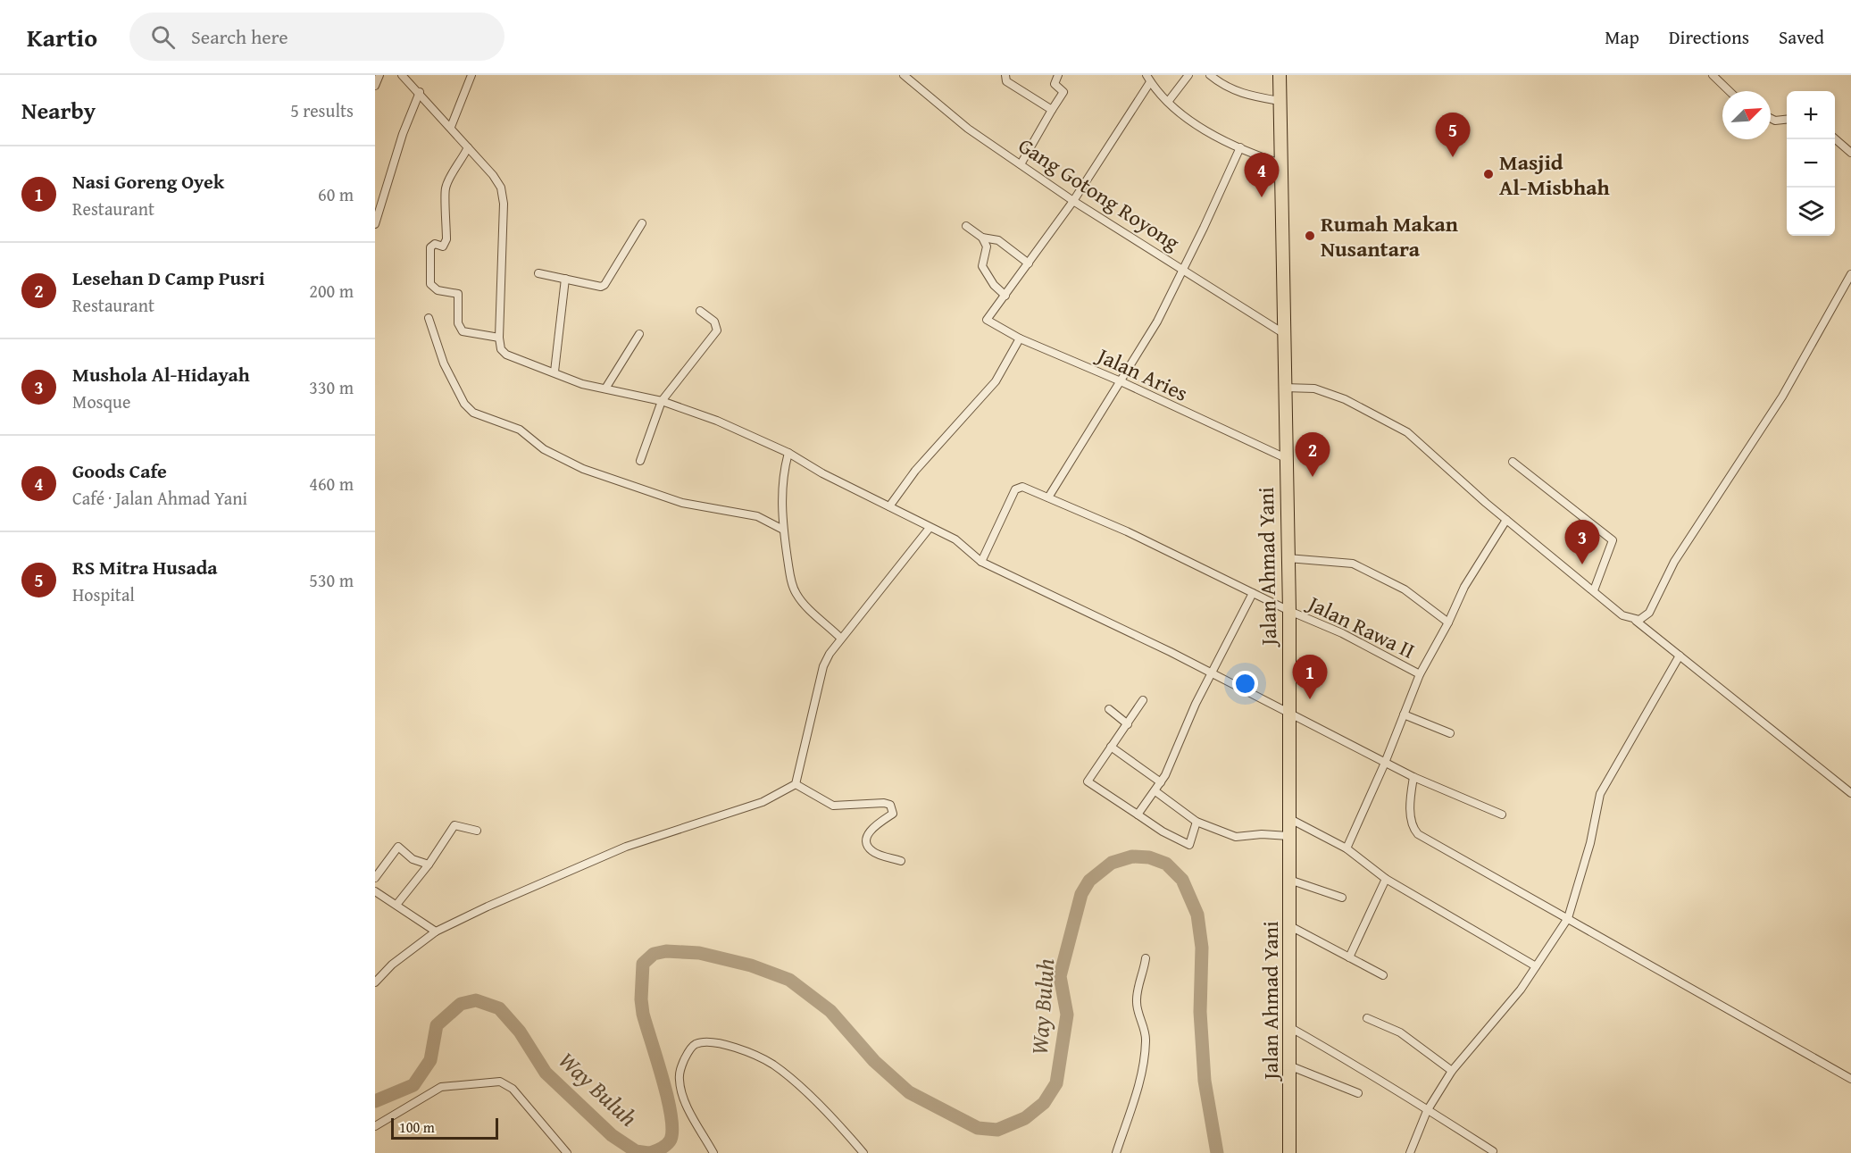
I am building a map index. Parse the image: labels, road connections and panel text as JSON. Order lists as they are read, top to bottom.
{
  "streets": {
    "highway": ["Jalan Ahmad Yani"],
    "street": ["Gang Gotong Royong", "Jalan Aries", "Jalan Rawa II"]
  },
  "crossings": [
    ["Gang Gotong Royong", "Jalan Ahmad Yani"],
    ["Jalan Aries", "Jalan Ahmad Yani"],
    ["Jalan Ahmad Yani", "Jalan Rawa II"]
  ],
  "water": ["Way Buluh"],
  "places": ["Masjid Al-Misbhah", "Rumah Makan Nusantara"],
  "scale_bar": "100 m",
  "north": "top right",
  "page": {
    "header": "Kartio",
    "search": "Search here",
    "nav": ["Map", "Directions", "Saved"],
    "heading": ["Nearby", "5 results"],
    "map_buttons": ["+", "−"],
    "pins": [
      "5",
      "4",
      "2",
      "3",
      "1"
    ],
    "list": [
      {
        "mark": "1",
        "name": "Nasi Goreng Oyek",
        "note": "Restaurant",
        "value": "60 m"
      },
      {
        "mark": "2",
        "name": "Lesehan D Camp Pusri",
        "note": "Restaurant",
        "value": "200 m"
      },
      {
        "mark": "3",
        "name": "Mushola Al-Hidayah",
        "note": "Mosque",
        "value": "330 m"
      },
      {
        "mark": "4",
        "name": "Goods Cafe",
        "note": "Café · Jalan Ahmad Yani",
        "value": "460 m"
      },
      {
        "mark": "5",
        "name": "RS Mitra Husada",
        "note": "Hospital",
        "value": "530 m"
      }
    ],
    "scale": "100 m"
  }
}
